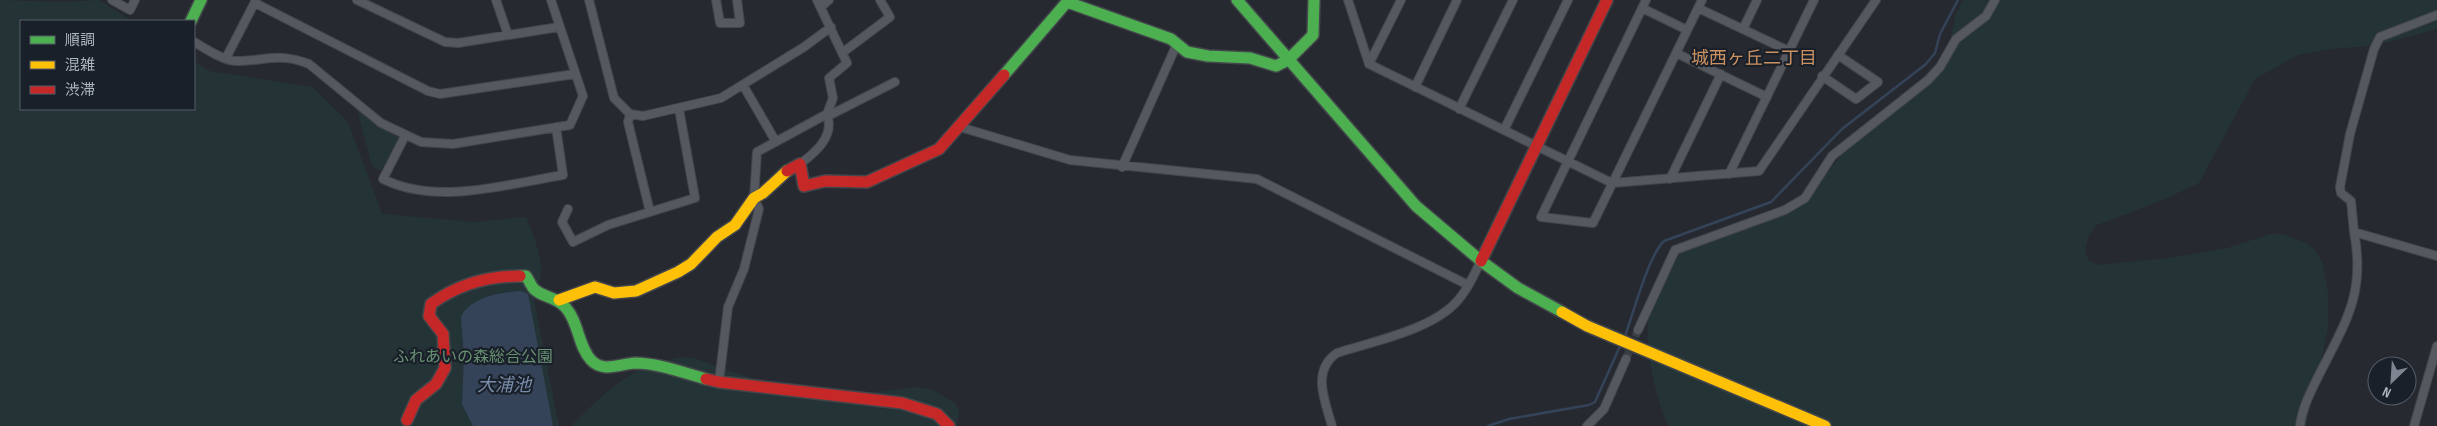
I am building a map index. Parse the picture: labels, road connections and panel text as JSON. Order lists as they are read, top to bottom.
{
  "districts": ["城西ヶ丘二丁目"],
  "water": ["大浦池"],
  "parks": ["ふれあいの森総合公園"],
  "legend": ["順調", "混雑", "渋滞"],
  "north": "bottom left"
}
